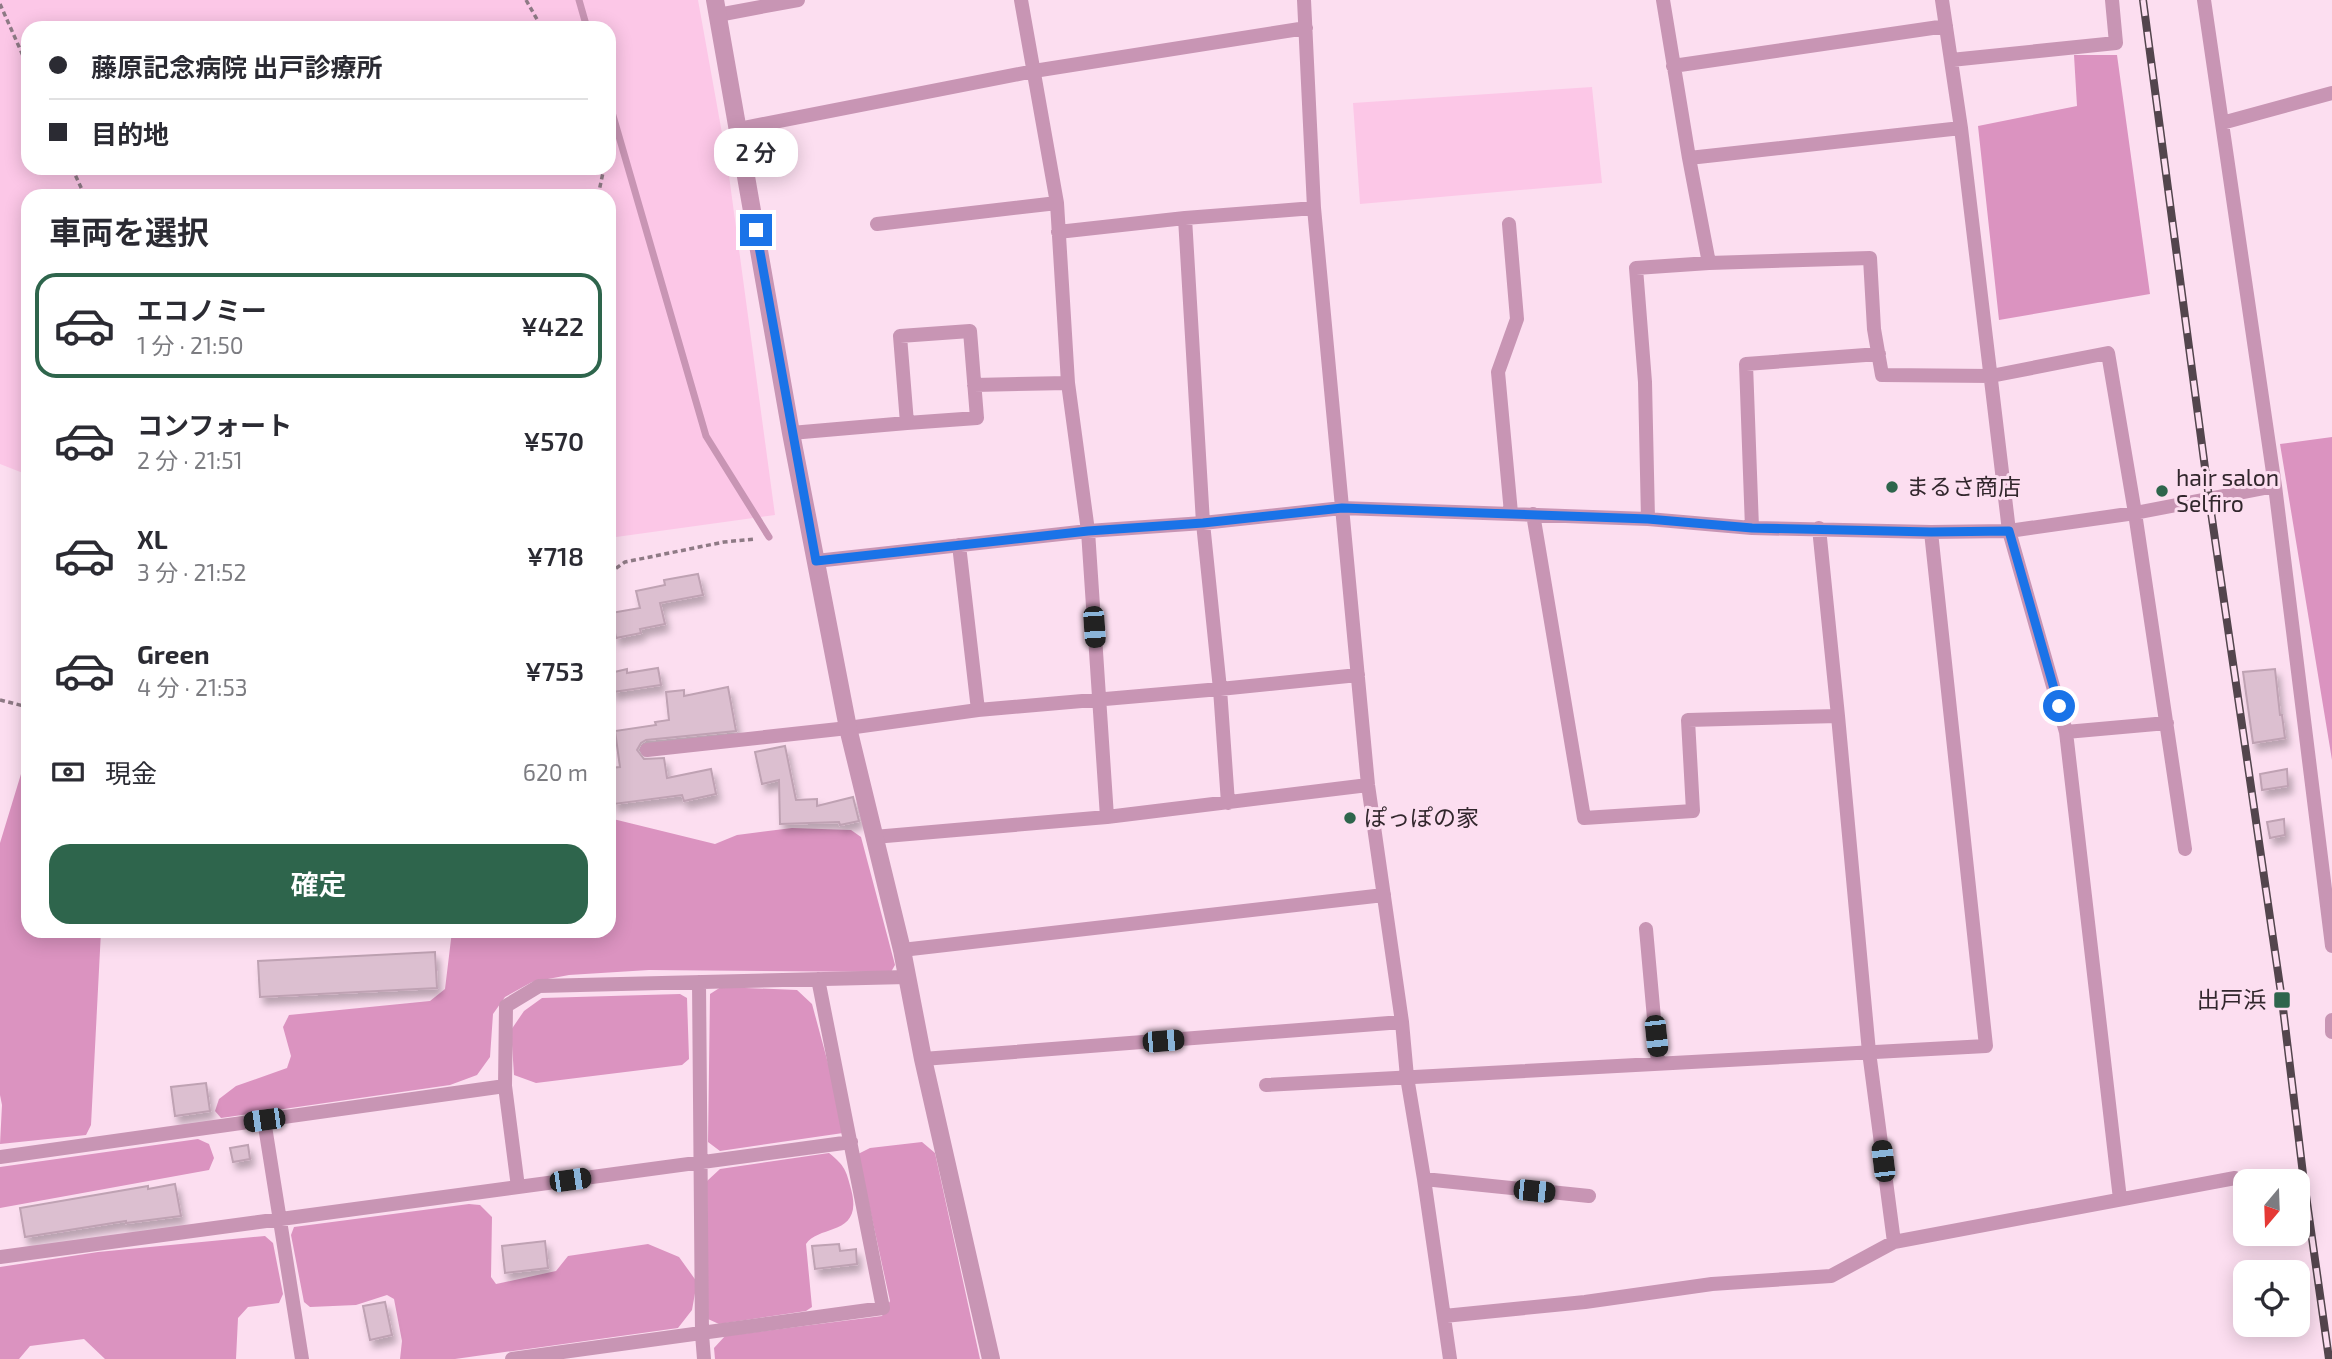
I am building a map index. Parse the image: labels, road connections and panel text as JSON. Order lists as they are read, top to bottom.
{
  "places": {
    "other": ["まるさ商店", "hair salon Selfiro", "ぽっぽの家"],
    "transit": ["出戸浜"]
  },
  "north": "bottom",
  "page": {
    "banner": ["藤原記念病院 出戸診療所", "目的地"],
    "bubble": "2 分",
    "heading": "車両を選択",
    "list": [
      {
        "name": "エコノミー",
        "note": "1 分 · 21:50",
        "value": "¥422"
      },
      {
        "name": "コンフォート",
        "note": "2 分 · 21:51",
        "value": "¥570"
      },
      {
        "name": "XL",
        "note": "3 分 · 21:52",
        "value": "¥718"
      },
      {
        "name": "Green",
        "note": "4 分 · 21:53",
        "value": "¥753"
      }
    ],
    "pay": ["現金", "620 m"],
    "buttons": "確定"
  }
}
